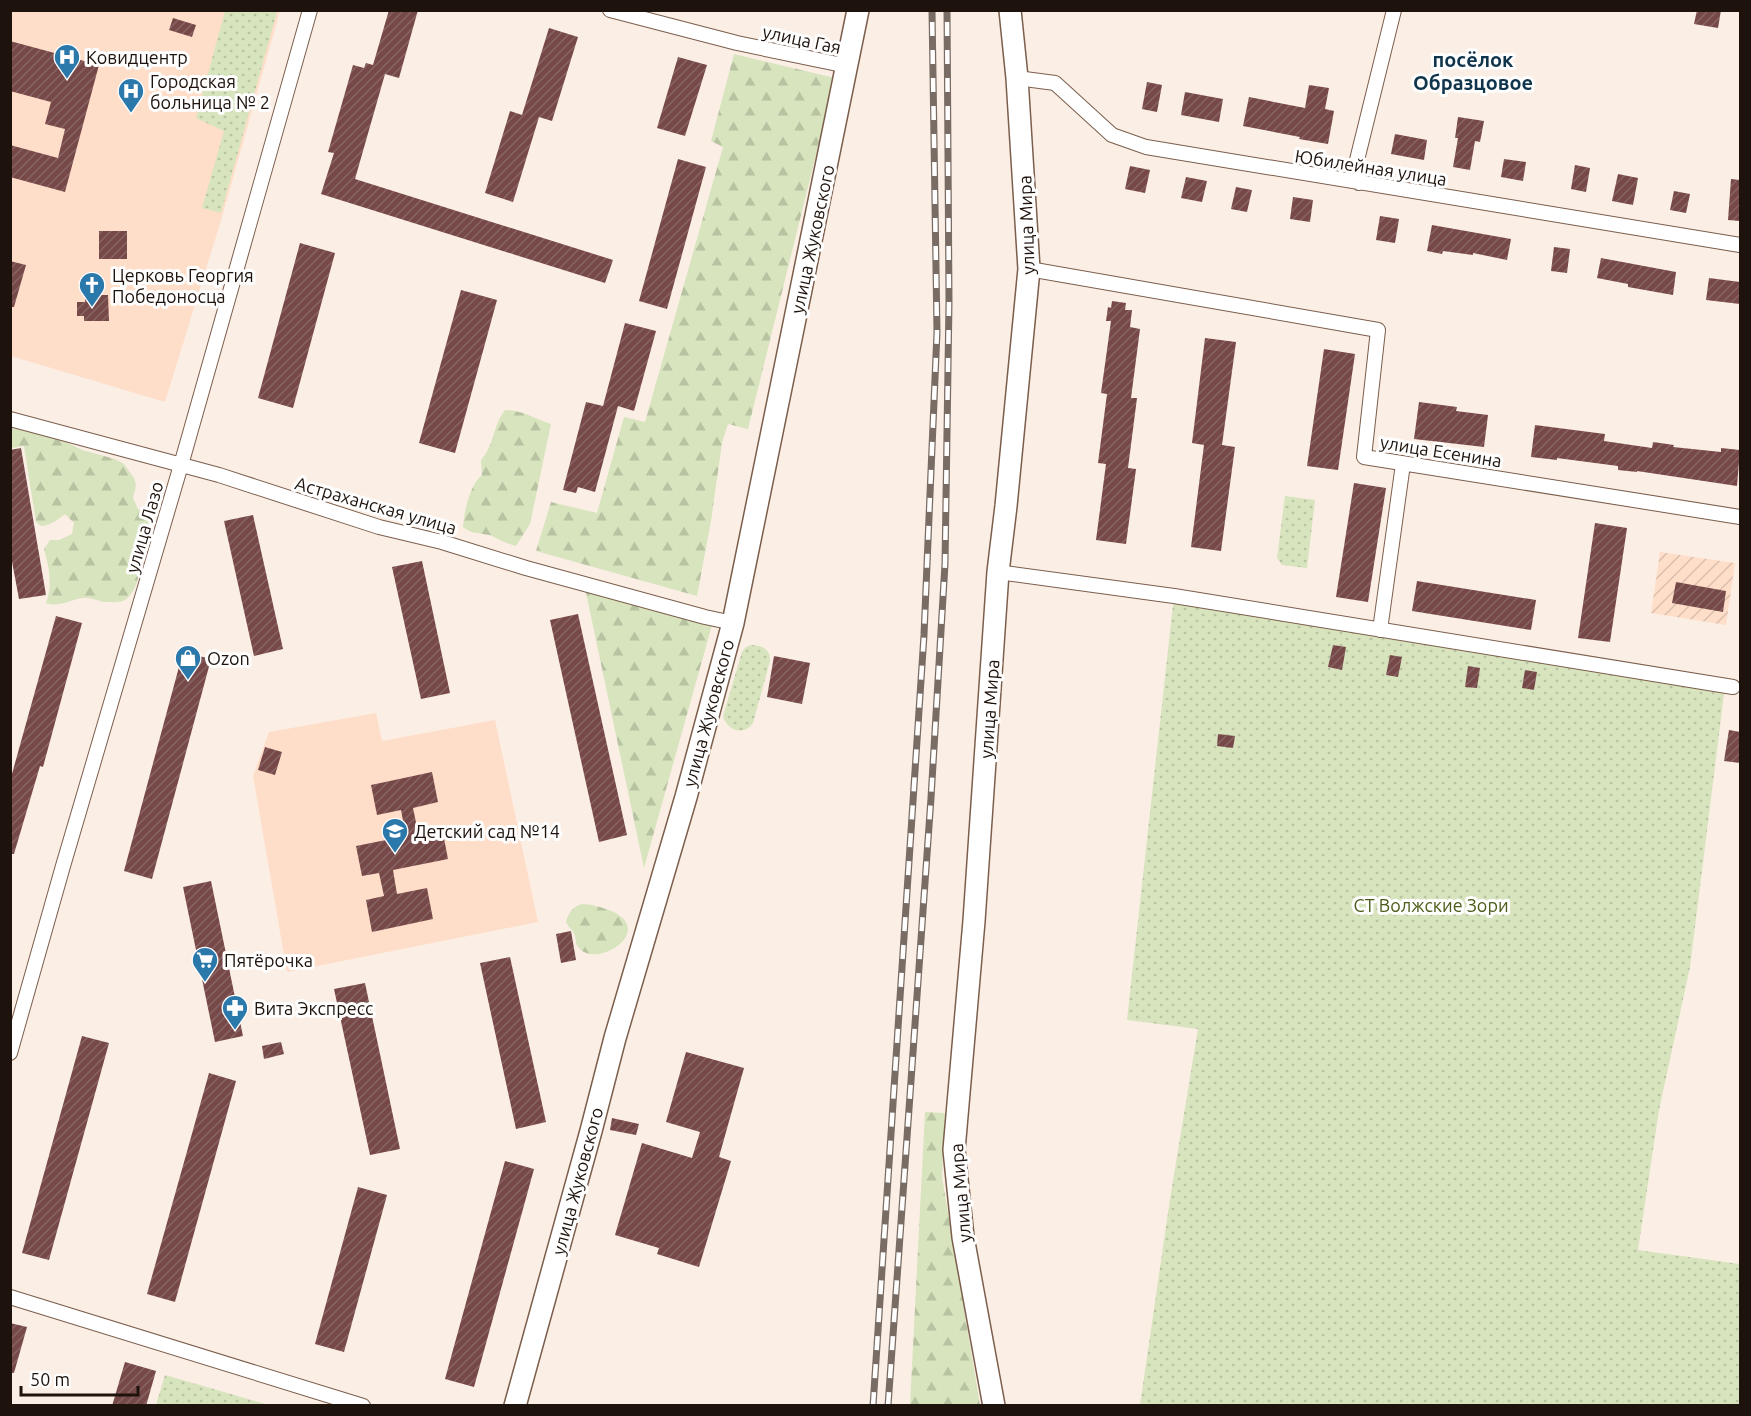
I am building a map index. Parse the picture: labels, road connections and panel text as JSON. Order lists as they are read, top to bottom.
{
  "streets": {
    "main road": ["улица Мира", "улица Жуковского"],
    "street": [
      "улица Гая",
      "Юбилейная улица",
      "улица Есенина",
      "Астраханская улица",
      "улица Лазо"
    ]
  },
  "crossings": [
    ["улица Гая", "улица Жуковского"],
    ["Юбилейная улица", "улица Мира"],
    ["улица Мира", "улица Есенина"],
    ["улица Жуковского", "Астраханская улица"],
    ["Астраханская улица", "улица Лазо"]
  ],
  "districts": ["посёлок Образцовое"],
  "parks": ["СТ Волжские Зори"],
  "places": {
    "hospital": ["Ковидцентр", "Городская больница № 2"],
    "church": ["Церковь Георгия Победоносца"],
    "shop": ["Ozon"],
    "school or university": ["Детский сад №14"],
    "supermarket": ["Пятёрочка"],
    "pharmacy": ["Вита Экспресс"]
  },
  "scale_bar": "50 m"
}
